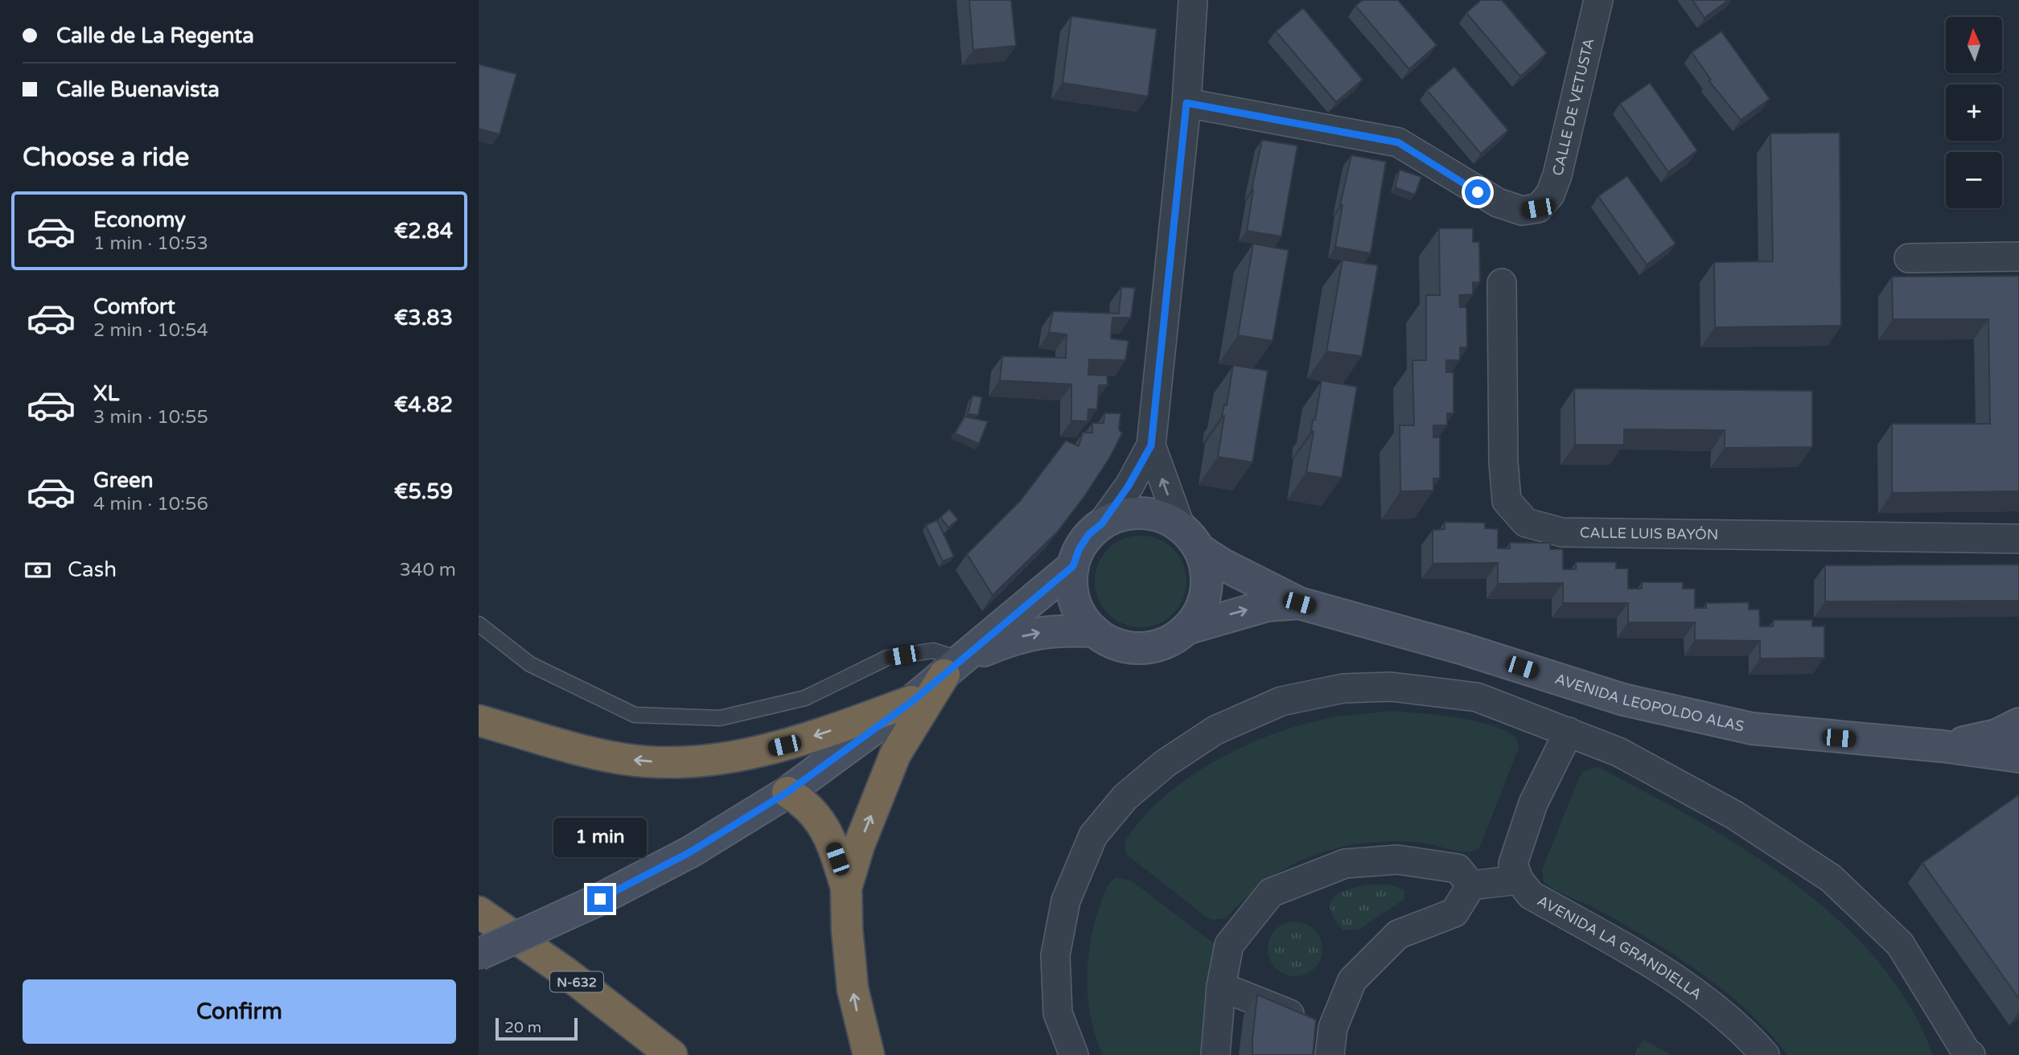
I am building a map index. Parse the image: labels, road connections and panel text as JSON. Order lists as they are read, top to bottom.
{
  "streets": {
    "highway": ["N-632"],
    "main road": ["AVENIDA LEOPOLDO ALAS"],
    "street": ["CALLE DE VETUSTA", "CALLE LUIS BAYÓN", "AVENIDA LA GRANDIELLA"]
  },
  "scale_bar": "20 m",
  "north": "top",
  "page": {
    "banner": ["Calle de La Regenta", "Calle Buenavista"],
    "map_buttons": ["+", "−"],
    "heading": "Choose a ride",
    "list": [
      {
        "name": "Economy",
        "note": "1 min · 10:53",
        "value": "€2.84"
      },
      {
        "name": "Comfort",
        "note": "2 min · 10:54",
        "value": "€3.83"
      },
      {
        "name": "XL",
        "note": "3 min · 10:55",
        "value": "€4.82"
      },
      {
        "name": "Green",
        "note": "4 min · 10:56",
        "value": "€5.59"
      }
    ],
    "pay": ["Cash", "340 m"],
    "bubble": "1 min",
    "buttons": "Confirm",
    "scale": "20 m"
  }
}
